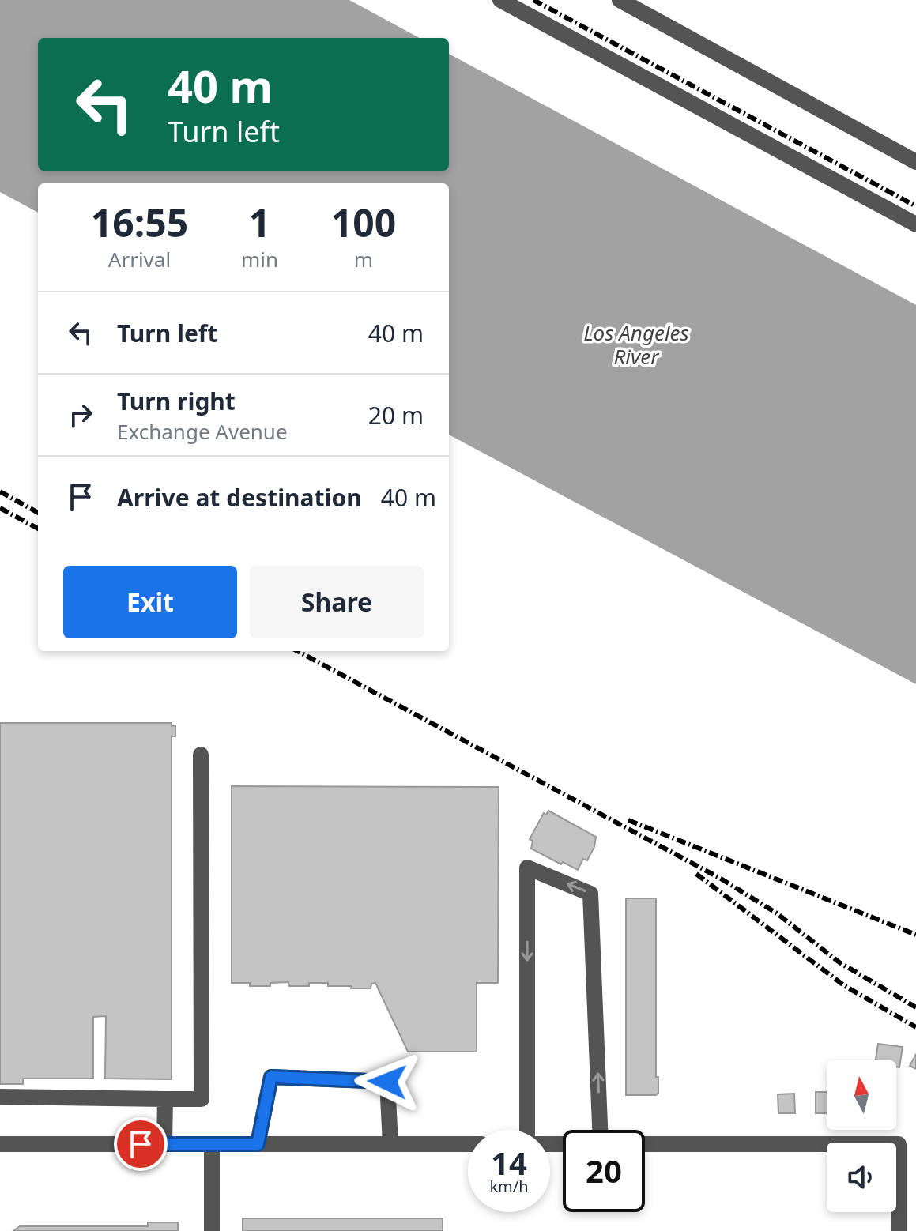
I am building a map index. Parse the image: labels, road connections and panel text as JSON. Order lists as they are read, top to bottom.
{
  "water": ["Los Angeles River"],
  "north": "top",
  "page": {
    "turn": ["40 m", "Turn left"],
    "eta": [
      "16:55",
      "Arrival",
      "1",
      "min",
      "100",
      "m"
    ],
    "list": [
      {
        "name": "Turn left",
        "value": "40 m"
      },
      {
        "name": "Turn right",
        "note": "Exchange Avenue",
        "value": "20 m"
      },
      {
        "name": "Arrive at destination",
        "value": "40 m"
      }
    ],
    "buttons": ["Exit", "Share"],
    "speed": "14 km/h",
    "limit": "20"
  }
}
